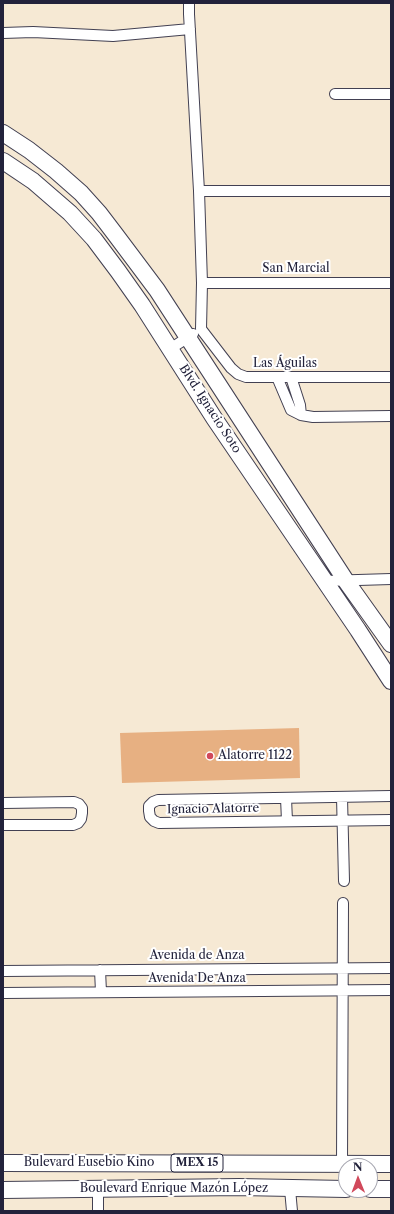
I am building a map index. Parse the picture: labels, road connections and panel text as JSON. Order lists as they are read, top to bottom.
{
  "streets": {
    "main road": [
      "Blvd. Ignacio Soto",
      "Bulevard Eusebio Kino",
      "MEX 15",
      "Boulevard Enrique Mazón López"
    ],
    "street": [
      "San Marcial",
      "Las Águilas",
      "Ignacio Alatorre",
      "Avenida de Anza",
      "Avenida De Anza"
    ]
  },
  "crossings": [
    ["Las Águilas", "Blvd. Ignacio Soto"]
  ],
  "places": ["Alatorre 1122"],
  "north": "top"
}
